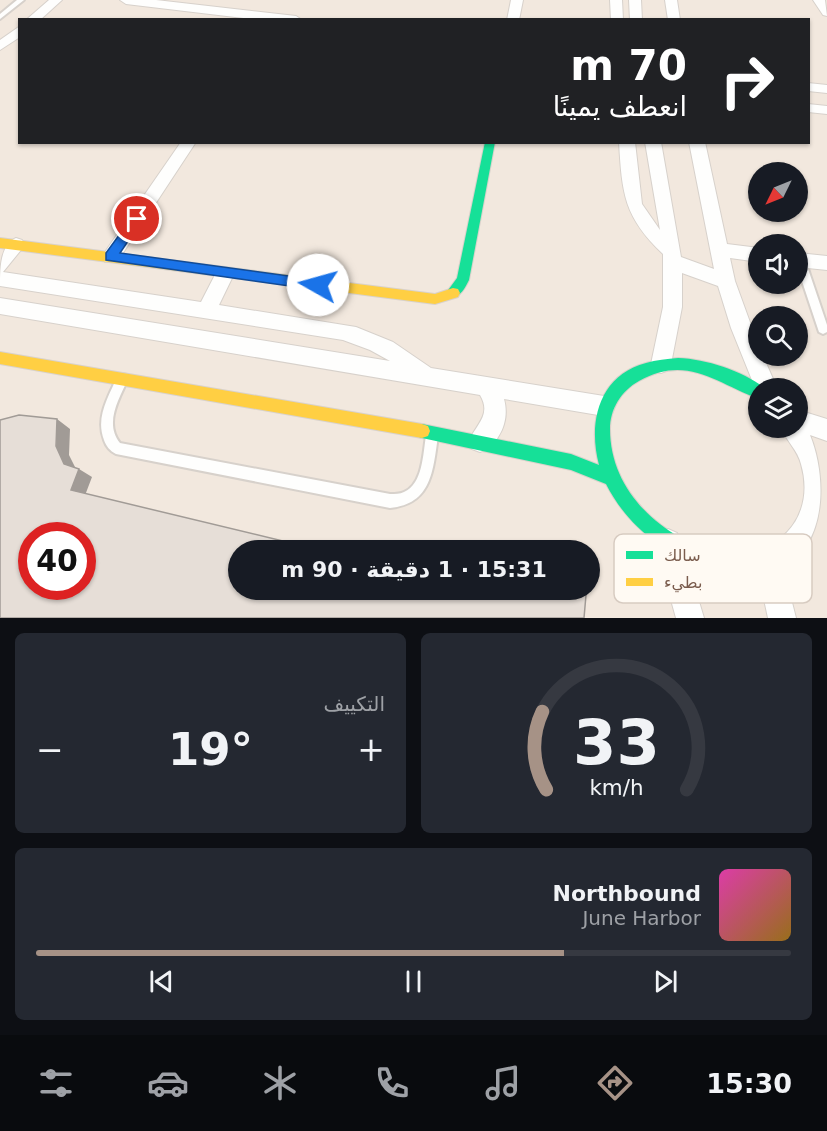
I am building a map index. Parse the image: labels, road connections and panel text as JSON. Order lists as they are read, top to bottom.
{
  "legend": ["سالك", "بطيء"],
  "north": "bottom left",
  "page": {
    "turn": ["70 m", "انعطف يمينًا"],
    "limit": "40",
    "trip": "15:31 · 1 دقيقة · 90 m",
    "tile": "التكييف",
    "heat": ["−", "19°", "+"],
    "song": ["Northbound", "June Harbor"],
    "tabs": "15:30",
    "gauge": ["33", "km/h"]
  }
}
